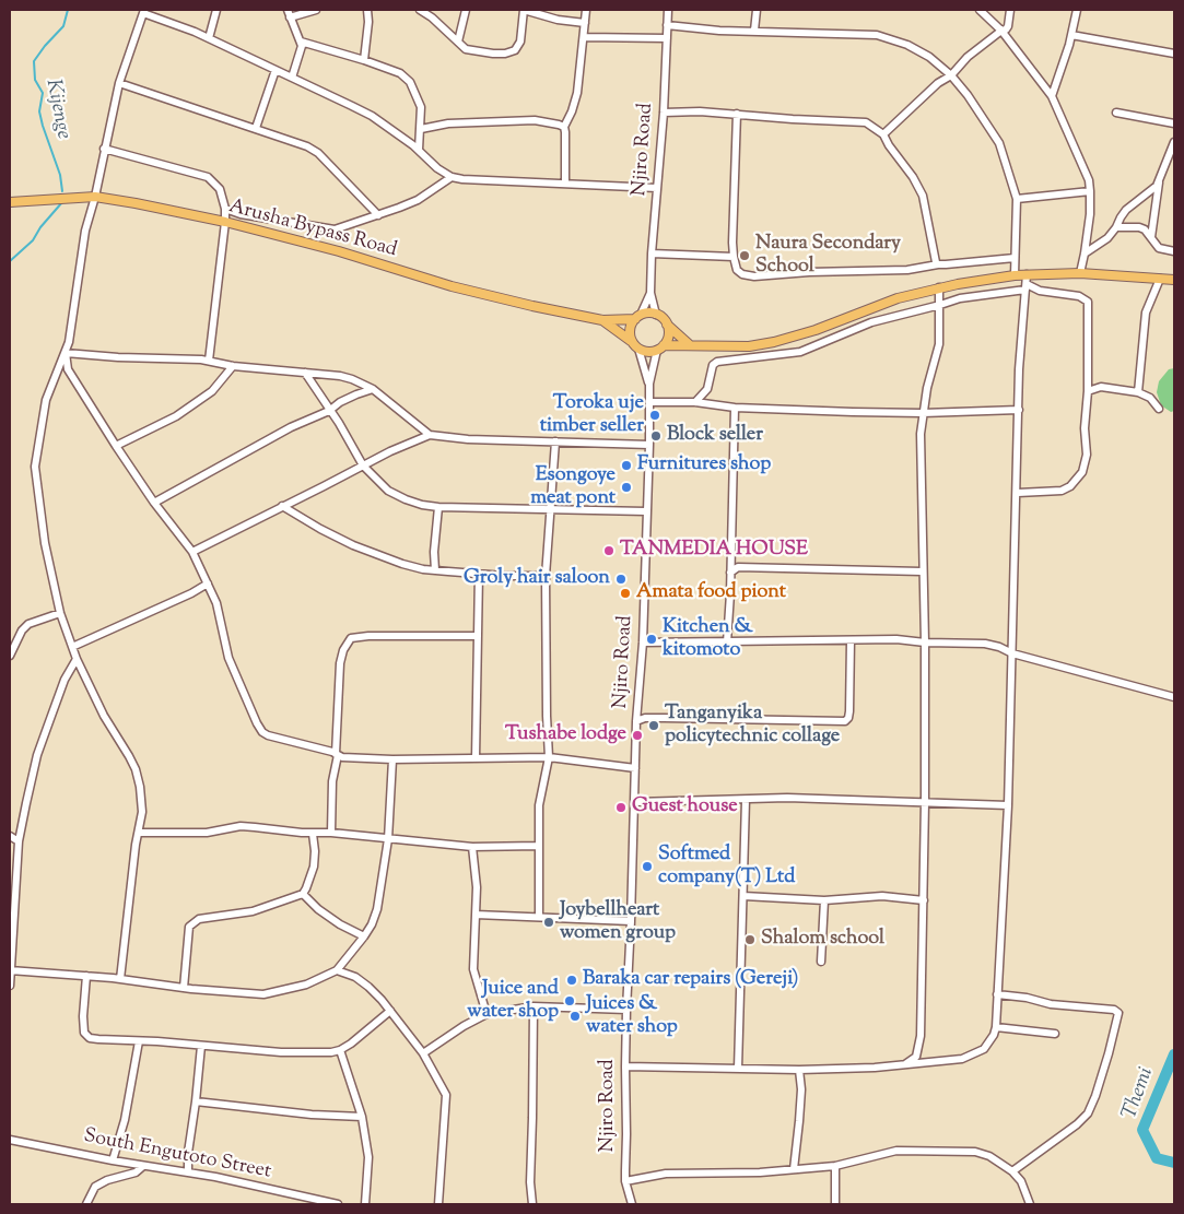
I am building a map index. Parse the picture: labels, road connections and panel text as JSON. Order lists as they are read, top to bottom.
{
  "streets": {
    "main road": ["Arusha Bypass Road"],
    "street": ["Njiro Road", "South Engutoto Street"]
  },
  "crossings": [
    ["Njiro Road", "Arusha Bypass Road"]
  ],
  "water": ["Kijenge", "Themi"],
  "places": [
    "Naura Secondary School",
    "Toroka uje timber seller",
    "Block seller",
    "Furnitures shop",
    "Esongoye meat pont",
    "TANMEDIA HOUSE",
    "Groly hair saloon",
    "Amata food piont",
    "Kitchen & kitomoto",
    "Tanganyika policytechnic collage",
    "Tushabe lodge",
    "Guest house",
    "Softmed company(T) Ltd",
    "Joybellheart women group",
    "Shalom school",
    "Baraka car repairs (Gereji)",
    "Juice and water shop",
    "Juices & water shop"
  ]
}
